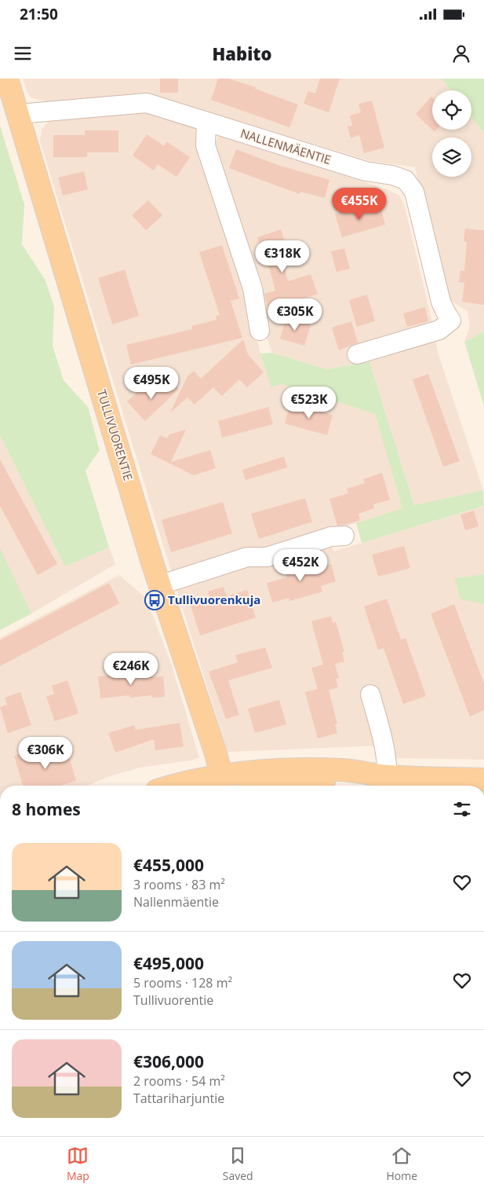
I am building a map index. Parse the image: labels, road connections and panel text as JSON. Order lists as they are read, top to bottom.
{
  "streets": {
    "main road": ["TULLIVUORENTIE"],
    "street": ["NALLENMÄENTIE"]
  },
  "crossings": [
    ["NALLENMÄENTIE", "TULLIVUORENTIE"]
  ],
  "places": {
    "bus stop": ["Tullivuorenkuja"]
  },
  "page": {
    "status": "21:50",
    "header": "Habito",
    "price": [
      "€455K",
      "€318K",
      "€305K",
      "€495K",
      "€523K",
      "€452K",
      "€246K",
      "€306K"
    ],
    "heading": "8 homes",
    "list": [
      {
        "name": "€455,000",
        "note": "3 rooms · 83 m² · Nallenmäentie"
      },
      {
        "name": "€495,000",
        "note": "5 rooms · 128 m² · Tullivuorentie"
      },
      {
        "name": "€306,000",
        "note": "2 rooms · 54 m² · Tattariharjuntie"
      }
    ],
    "tabs": ["Map", "Saved", "Home"]
  }
}
